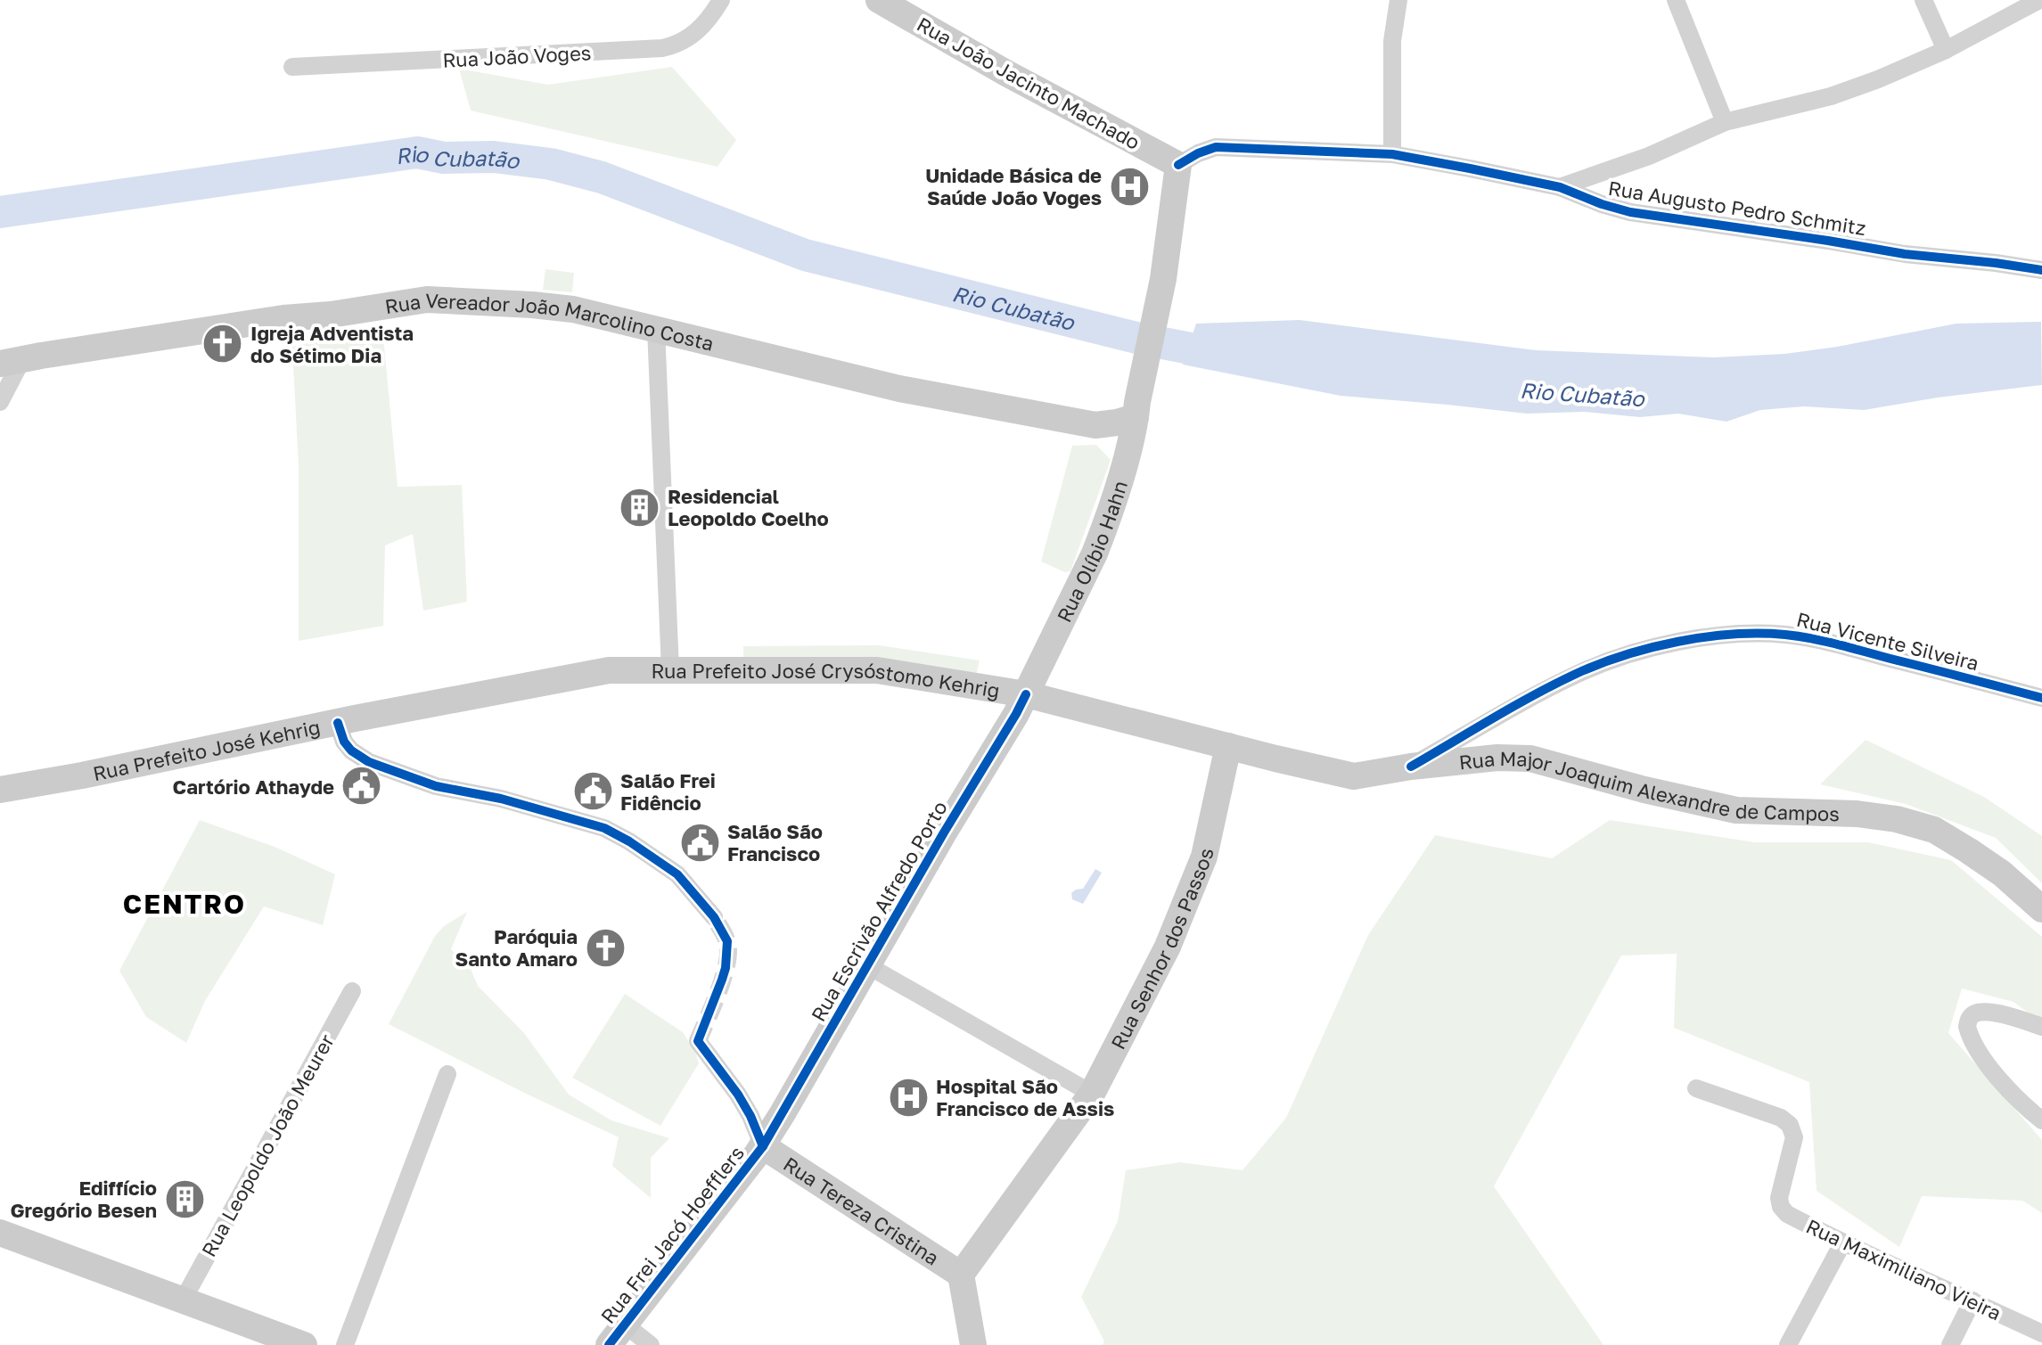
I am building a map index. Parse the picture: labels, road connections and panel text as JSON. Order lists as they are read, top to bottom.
{
  "streets": {
    "main road": [
      "Rua João Jacinto Machado",
      "Rua Vereador João Marcolino Costa",
      "Rua Olíbio Hahn",
      "Rua Prefeito José Crysóstomo Kehrig",
      "Rua Prefeito José Kehrig",
      "Rua Major Joaquim Alexandre de Campos",
      "Rua Escrivão Alfredo Porto",
      "Rua Senhor dos Passos",
      "Rua Tereza Cristina",
      "Rua Frei Jacó Hoefflers"
    ],
    "street": [
      "Rua João Voges",
      "Rua Augusto Pedro Schmitz",
      "Rua Vicente Silveira",
      "Rua Leopoldo João Meurer",
      "Rua Maximiliano Vieira"
    ]
  },
  "crossings": [
    ["Rua João Jacinto Machado", "Rua Augusto Pedro Schmitz"],
    ["Rua João Jacinto Machado", "Rua Olíbio Hahn"],
    ["Rua Augusto Pedro Schmitz", "Rua Olíbio Hahn"],
    ["Rua Vereador João Marcolino Costa", "Rua Olíbio Hahn"],
    ["Rua Olíbio Hahn", "Rua Prefeito José Crysóstomo Kehrig"],
    ["Rua Olíbio Hahn", "Rua Major Joaquim Alexandre de Campos"],
    ["Rua Olíbio Hahn", "Rua Escrivão Alfredo Porto"],
    ["Rua Vicente Silveira", "Rua Major Joaquim Alexandre de Campos"],
    ["Rua Prefeito José Crysóstomo Kehrig", "Rua Prefeito José Kehrig"],
    ["Rua Prefeito José Crysóstomo Kehrig", "Rua Major Joaquim Alexandre de Campos"],
    ["Rua Prefeito José Crysóstomo Kehrig", "Rua Escrivão Alfredo Porto"],
    ["Rua Major Joaquim Alexandre de Campos", "Rua Escrivão Alfredo Porto"],
    ["Rua Major Joaquim Alexandre de Campos", "Rua Senhor dos Passos"],
    ["Rua Escrivão Alfredo Porto", "Rua Tereza Cristina"],
    ["Rua Escrivão Alfredo Porto", "Rua Frei Jacó Hoefflers"],
    ["Rua Senhor dos Passos", "Rua Tereza Cristina"],
    ["Rua Tereza Cristina", "Rua Frei Jacó Hoefflers"]
  ],
  "districts": ["CENTRO"],
  "water": ["Rio Cubatão"],
  "places": {
    "hospital": ["Unidade Básica de Saúde João Voges", "Hospital São Francisco de Assis"],
    "church": ["Igreja Adventista do Sétimo Dia", "Paróquia Santo Amaro"],
    "building": ["Residencial Leopoldo Coelho", "Ediffício Gregório Besen"],
    "public building": ["Cartório Athayde", "Salão Frei Fidêncio", "Salão São Francisco"]
  }
}
